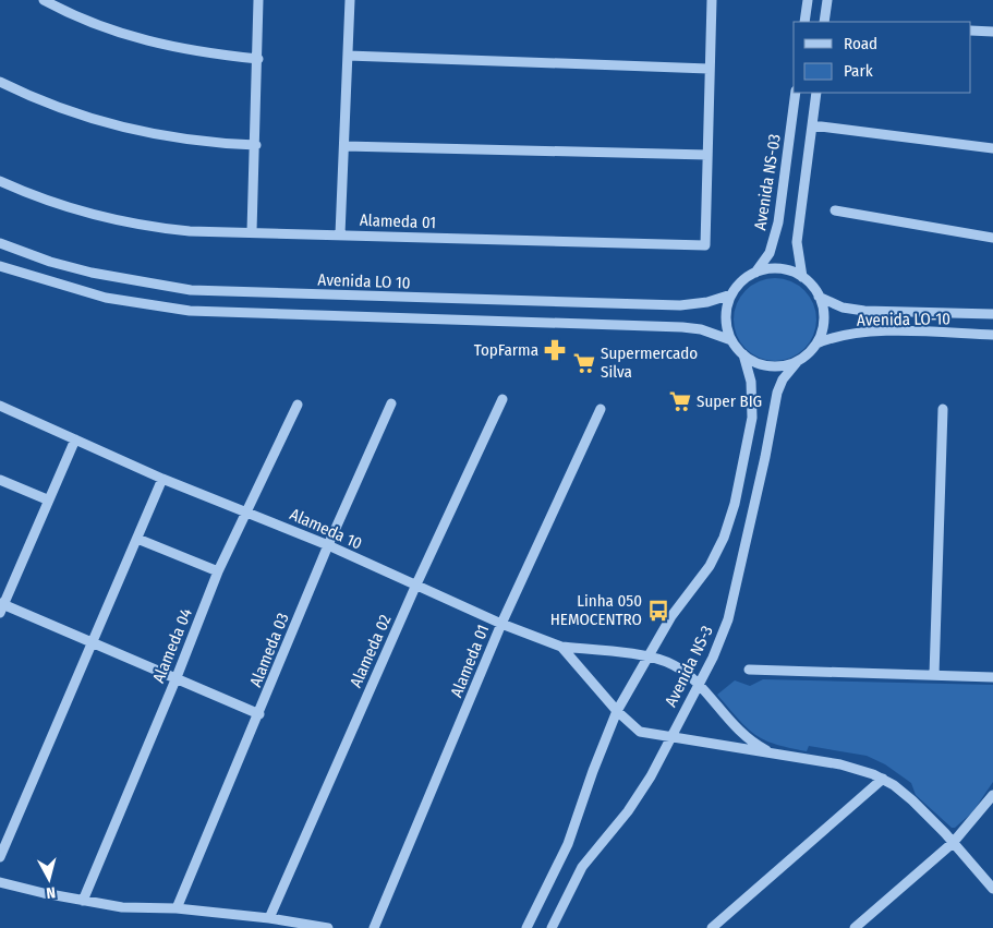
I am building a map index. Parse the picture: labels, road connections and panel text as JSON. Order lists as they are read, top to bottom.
{
  "streets": {
    "street": [
      "Avenida NS-03",
      "Alameda 01",
      "Avenida LO 10",
      "Avenida LO-10",
      "Alameda 10",
      "Alameda 04",
      "Alameda 03",
      "Alameda 02",
      "Avenida NS-3"
    ]
  },
  "crossings": [
    ["Avenida NS-03", "Avenida LO 10"],
    ["Avenida NS-03", "Avenida LO-10"],
    ["Avenida NS-03", "Avenida NS-3"],
    ["Alameda 01", "Alameda 10"],
    ["Avenida LO 10", "Avenida LO-10"],
    ["Avenida LO 10", "Avenida NS-3"],
    ["Avenida LO-10", "Avenida NS-3"],
    ["Alameda 10", "Alameda 04"],
    ["Alameda 10", "Alameda 03"],
    ["Alameda 10", "Alameda 02"],
    ["Alameda 10", "Avenida NS-3"]
  ],
  "places": {
    "pharmacy": ["TopFarma"],
    "supermarket": ["Supermercado Silva", "Super BIG"],
    "bus stop": ["Linha 050 HEMOCENTRO"]
  },
  "legend": ["Road", "Park"],
  "north": "bottom"
}
